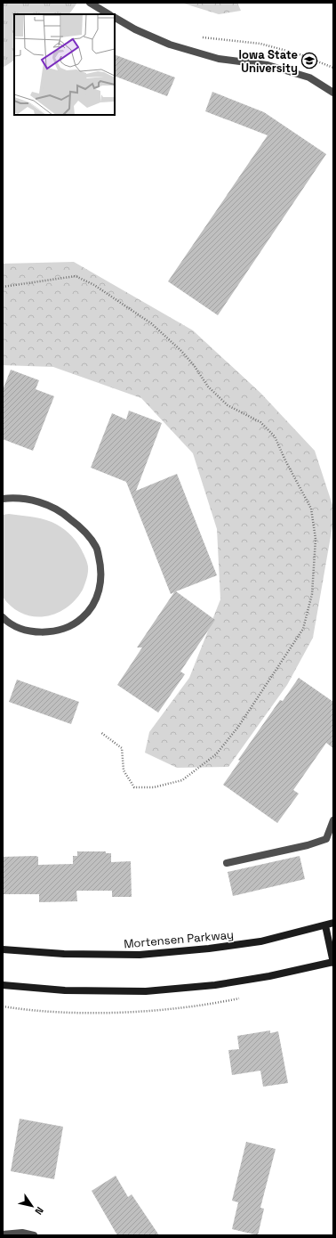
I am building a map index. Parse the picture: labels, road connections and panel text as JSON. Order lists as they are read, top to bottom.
{
  "streets": {
    "street": ["Mortensen Parkway"]
  },
  "places": {
    "school or university": ["Iowa State University"]
  },
  "north": "bottom right"
}
